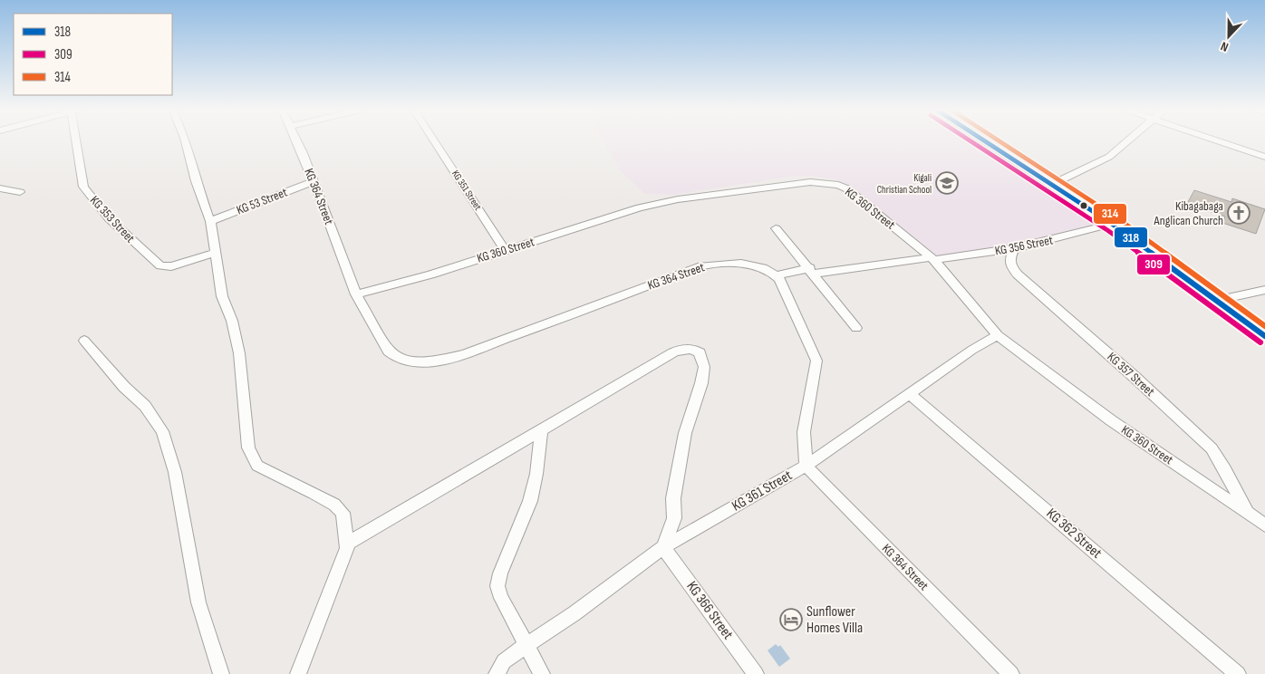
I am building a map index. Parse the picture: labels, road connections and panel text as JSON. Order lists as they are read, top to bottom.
{
  "streets": {
    "street": [
      "KG 351 Street",
      "KG 364 Street",
      "KG 53 Street",
      "KG 360 Street",
      "KG 353 Street",
      "KG 356 Street",
      "KG 357 Street",
      "KG 361 Street",
      "KG 362 Street",
      "KG 366 Street"
    ]
  },
  "crossings": [
    ["KG 351 Street", "KG 360 Street"],
    ["KG 364 Street", "KG 53 Street"],
    ["KG 364 Street", "KG 360 Street"],
    ["KG 364 Street", "KG 356 Street"],
    ["KG 364 Street", "KG 361 Street"],
    ["KG 360 Street", "KG 356 Street"],
    ["KG 360 Street", "KG 357 Street"],
    ["KG 360 Street", "KG 361 Street"],
    ["KG 356 Street", "KG 357 Street"],
    ["KG 361 Street", "KG 362 Street"],
    ["KG 361 Street", "KG 366 Street"]
  ],
  "places": {
    "school or university": ["Kigali Christian School"],
    "church": ["Kibagabaga Anglican Church"],
    "hotel": ["Sunflower Homes Villa"]
  },
  "lines": ["transit line 318", "transit line 309", "transit line 314"],
  "legend": ["318", "309", "314"],
  "north": "bottom"
}
